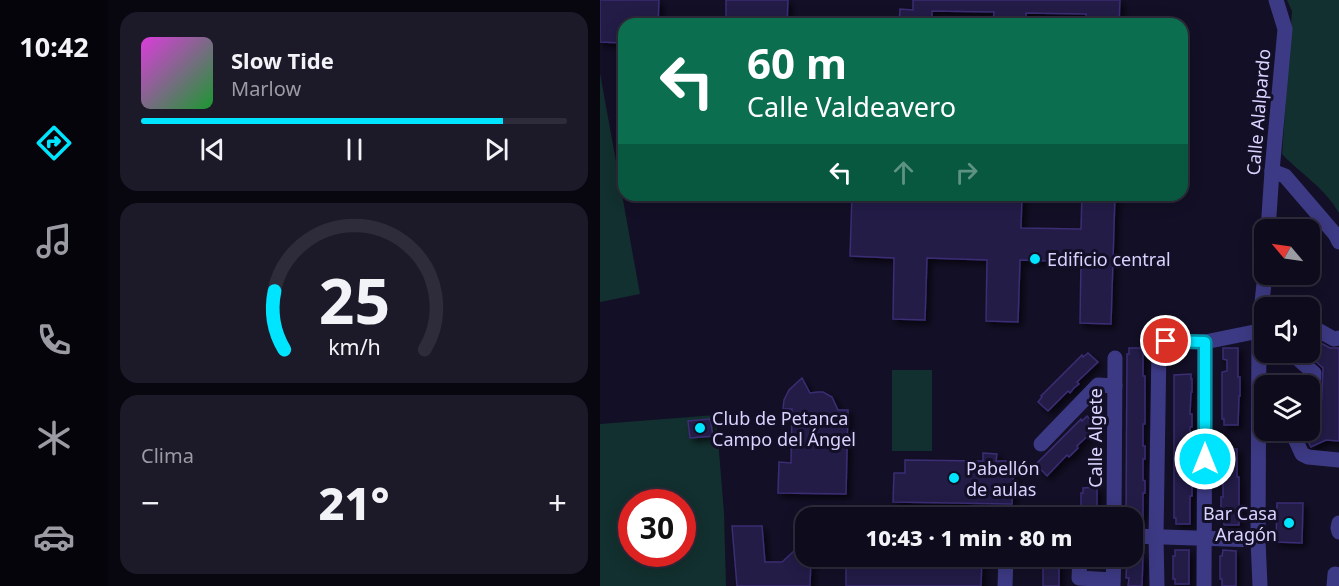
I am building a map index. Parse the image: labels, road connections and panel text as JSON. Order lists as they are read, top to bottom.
{
  "streets": {
    "street": ["Calle Alalpardo", "Calle Algete"]
  },
  "places": [
    "Edificio central",
    "Club de Petanca Campo del Ángel",
    "Pabellón de aulas",
    "Bar Casa Aragón"
  ],
  "north": "top left",
  "page": {
    "tabs": "10:42",
    "turn": ["60 m", "Calle Valdeavero"],
    "song": ["Slow Tide", "Marlow"],
    "tile": "Clima",
    "heat": ["−", "21°", "+"],
    "limit": "30",
    "trip": "10:43 · 1 min · 80 m",
    "gauge": ["25", "km/h"]
  }
}
